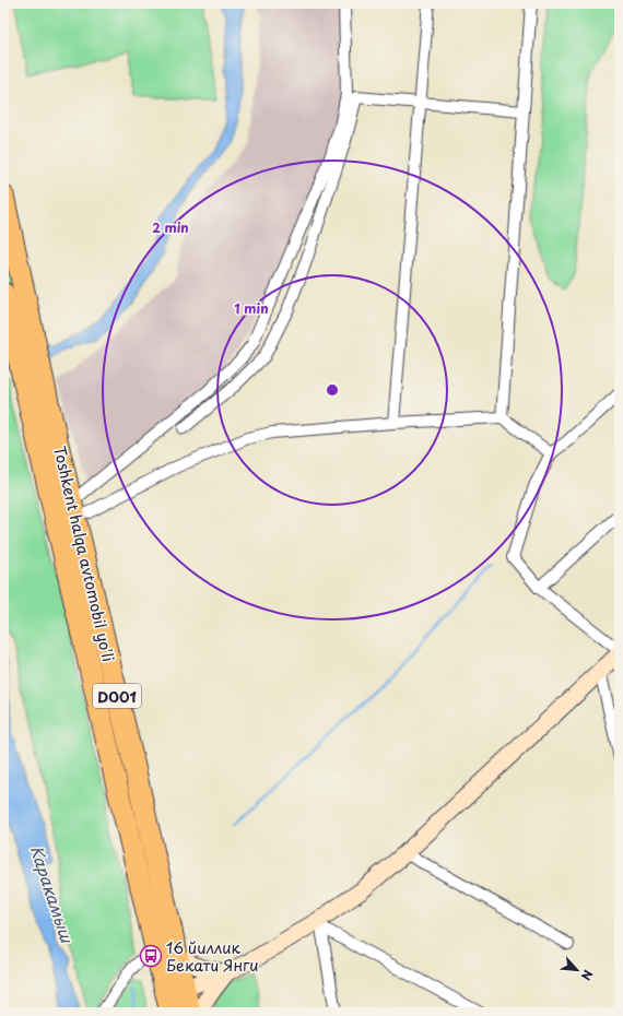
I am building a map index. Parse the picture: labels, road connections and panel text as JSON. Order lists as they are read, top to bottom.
{
  "streets": {
    "highway": ["Toshkent halqa avtomobil yo'li", "D001"]
  },
  "water": ["Каракамыш"],
  "places": {
    "bus stop": ["16 йиллик Бекати Янги"]
  },
  "north": "bottom right",
  "rings": ["2 min", "1 min"]
}
